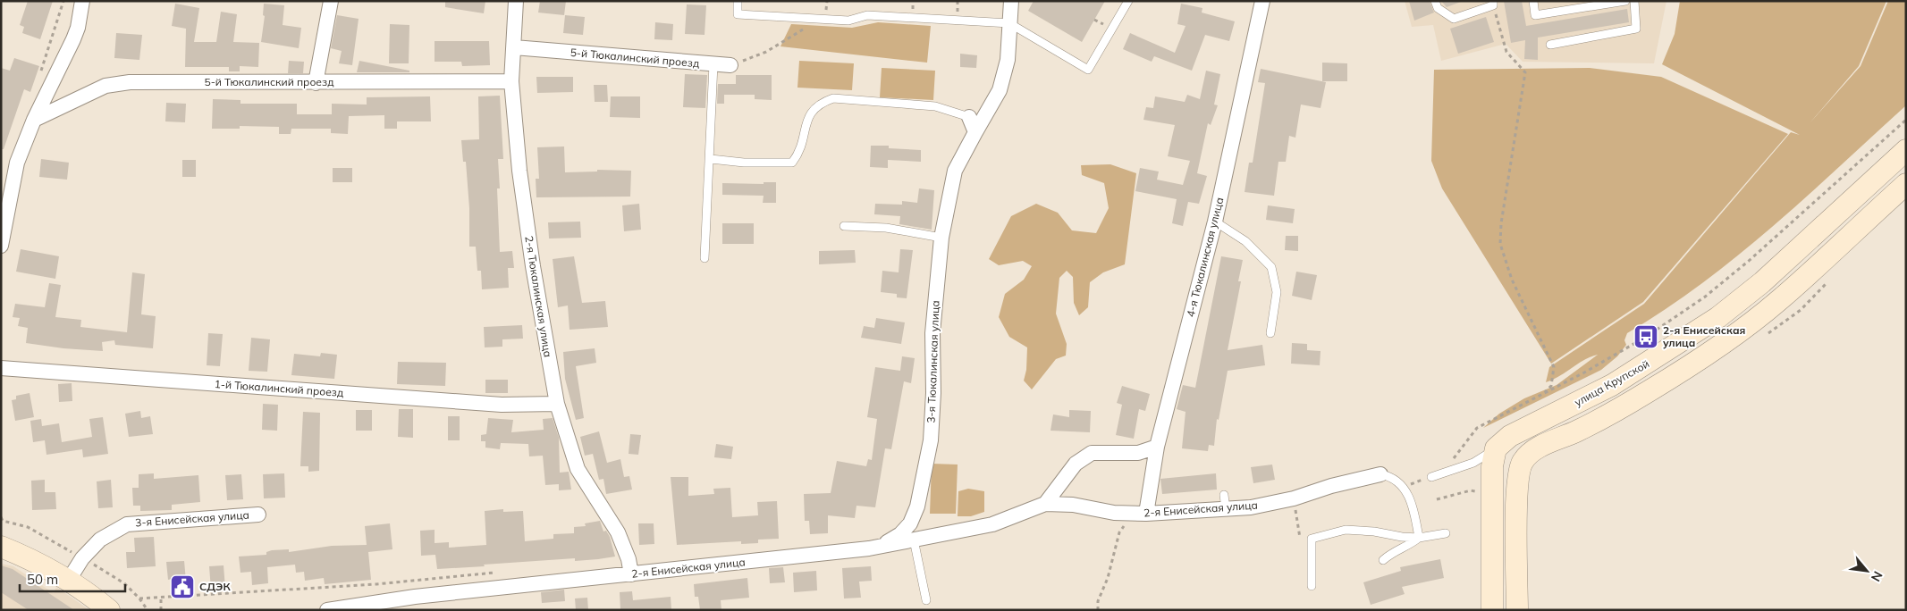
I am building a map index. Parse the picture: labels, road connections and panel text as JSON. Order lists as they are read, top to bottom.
{
  "streets": {
    "main road": ["улица Крупской"],
    "street": [
      "5-й Тюкалинский проезд",
      "4-я Тюкалинская улица",
      "2-я Тюкалинская улица",
      "3-я Тюкалинская улица",
      "1-й Тюкалинский проезд",
      "2-я Енисейская улица",
      "3-я Енисейская улица"
    ]
  },
  "crossings": [
    ["5-й Тюкалинский проезд", "2-я Тюкалинская улица"],
    ["4-я Тюкалинская улица", "2-я Енисейская улица"],
    ["2-я Тюкалинская улица", "1-й Тюкалинский проезд"],
    ["2-я Тюкалинская улица", "2-я Енисейская улица"],
    ["3-я Тюкалинская улица", "2-я Енисейская улица"]
  ],
  "places": {
    "bus stop": ["2-я Енисейская улица"],
    "public building": ["СДЭК"]
  },
  "scale_bar": "50 m",
  "north": "bottom right"
}
